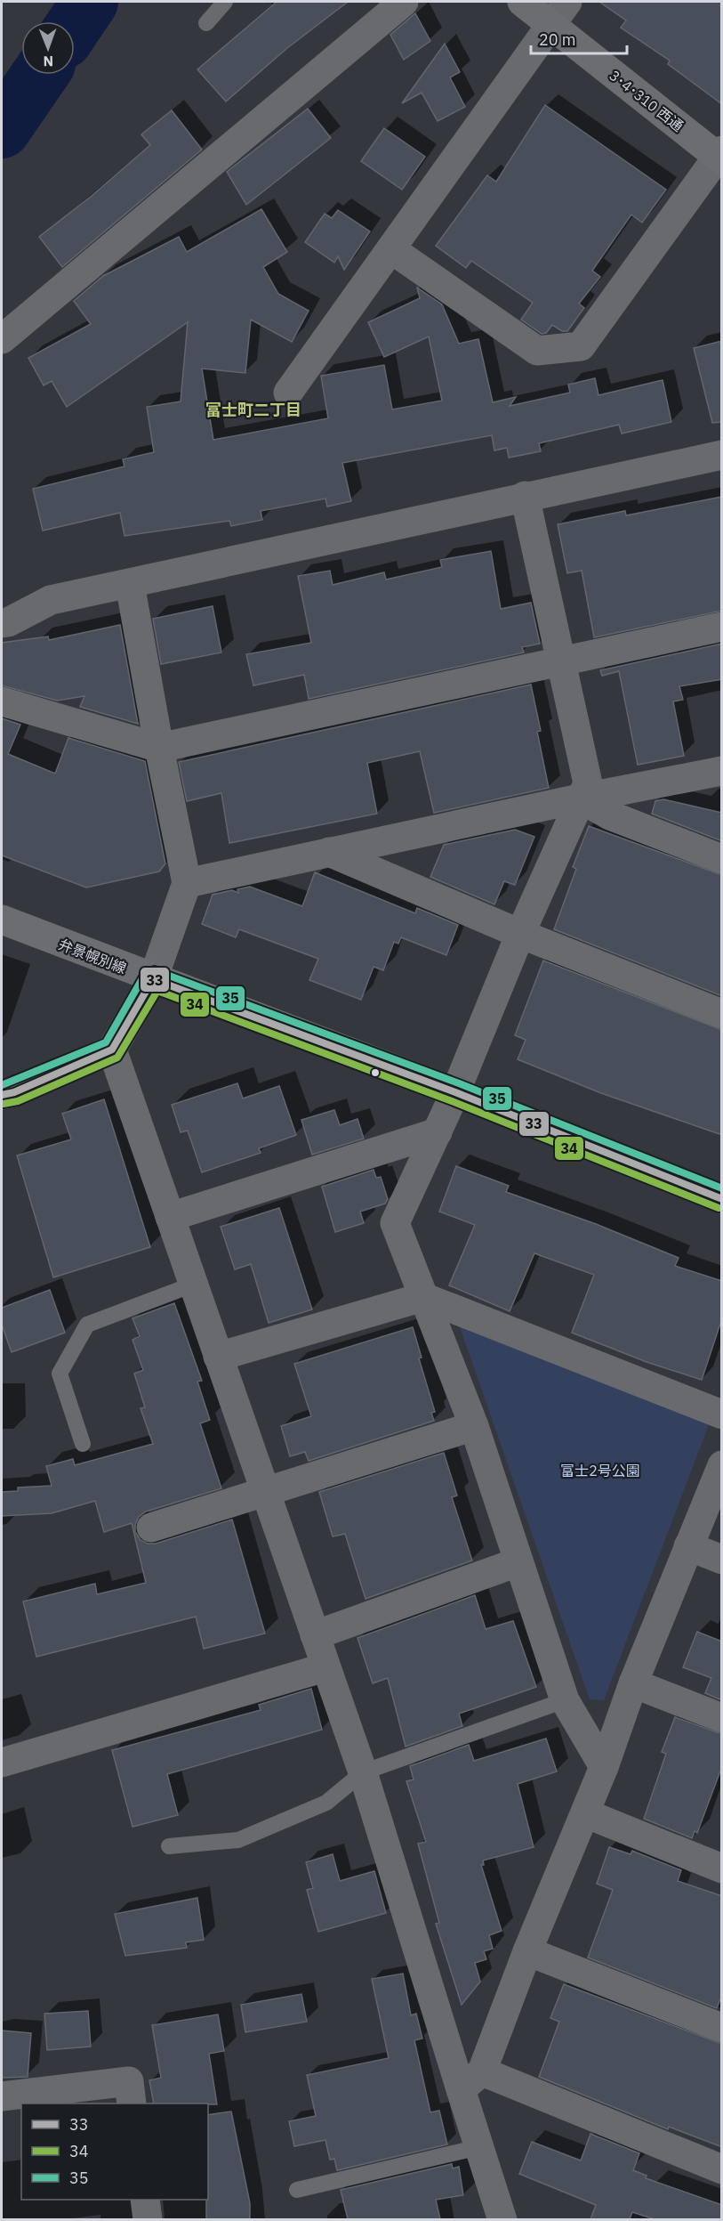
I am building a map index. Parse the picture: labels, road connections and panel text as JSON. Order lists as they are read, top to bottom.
{
  "streets": {
    "main road": ["3･4･310 西通", "弁景幌別線"]
  },
  "districts": ["富士町二丁目"],
  "parks": ["富士2号公園"],
  "lines": ["transit line 35", "transit line 33", "transit line 34"],
  "legend": ["33", "34", "35"],
  "scale_bar": "20 m",
  "north": "bottom"
}
